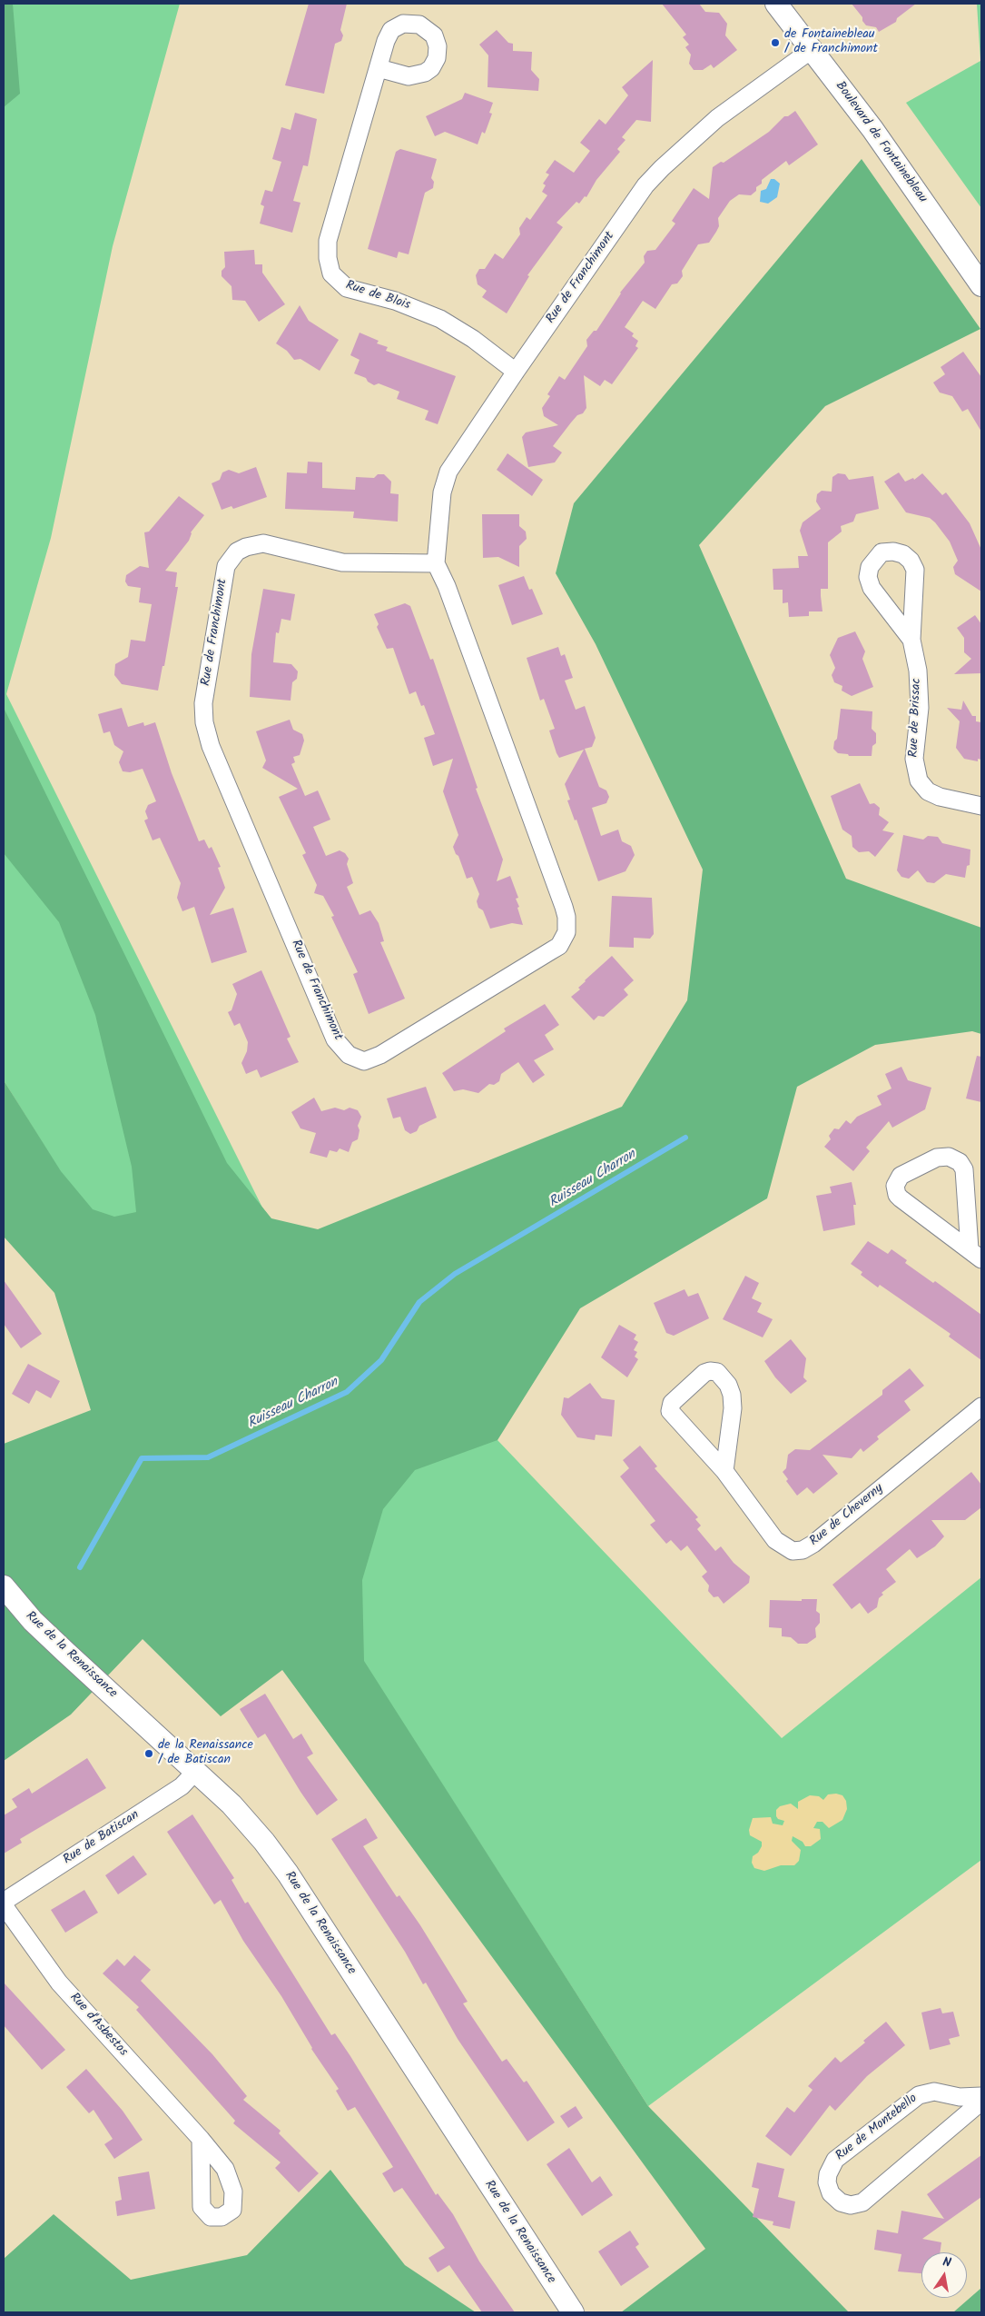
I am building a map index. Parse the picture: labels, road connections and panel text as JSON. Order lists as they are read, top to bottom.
{
  "streets": {
    "street": [
      "Boulevard de Fontainebleau",
      "Rue de Franchimont",
      "Rue de Blois",
      "Rue de Brissac",
      "Rue de Cheverny",
      "Rue de la Renaissance",
      "Rue de Batiscan",
      "Rue d'Asbestos",
      "Rue de Montebello"
    ]
  },
  "crossings": [
    ["Boulevard de Fontainebleau", "Rue de Franchimont"],
    ["Rue de Franchimont", "Rue de Blois"],
    ["Rue de la Renaissance", "Rue de Batiscan"]
  ],
  "water": ["Ruisseau Charron"],
  "places": ["de Fontainebleau / de Franchimont", "de la Renaissance / de Batiscan"],
  "north": "top"
}
